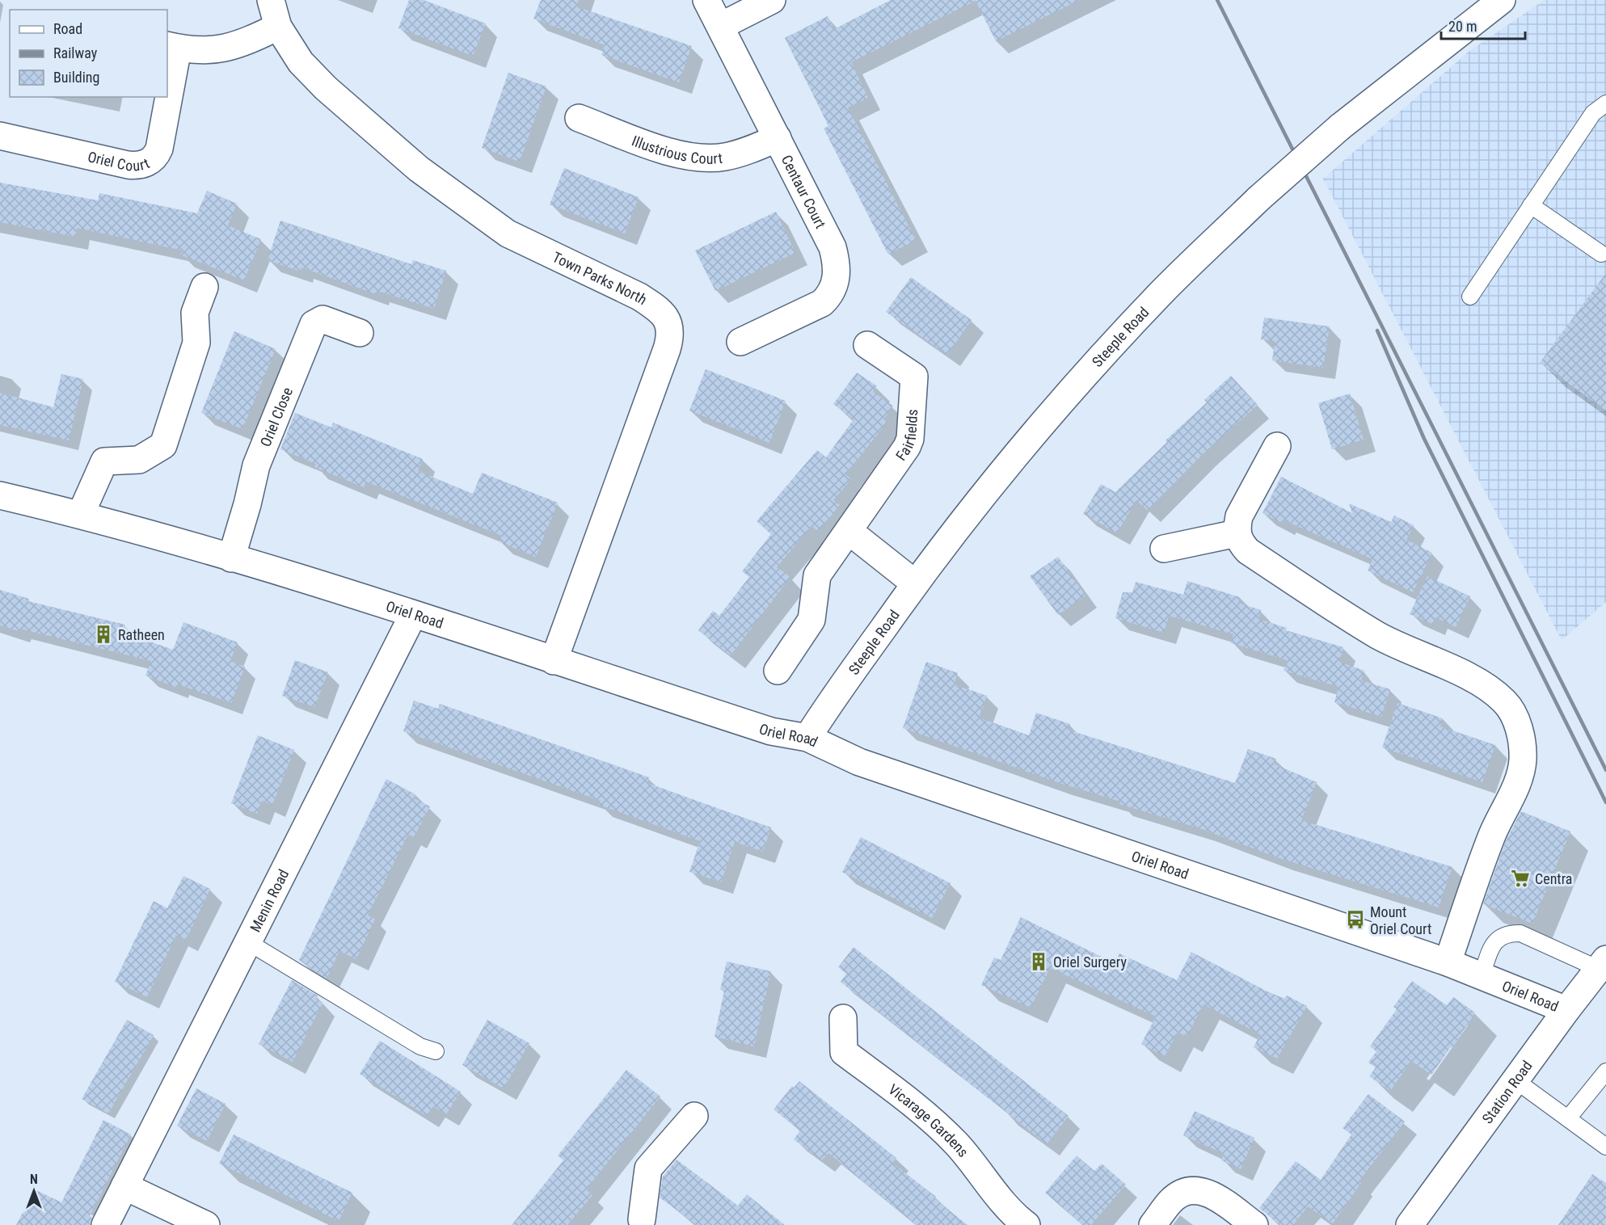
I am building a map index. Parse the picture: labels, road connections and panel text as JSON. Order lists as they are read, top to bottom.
{
  "streets": {
    "street": [
      "Illustrious Court",
      "Oriel Court",
      "Centaur Court",
      "Town Parks North",
      "Steeple Road",
      "Oriel Close",
      "Fairfields",
      "Oriel Road",
      "Menin Road",
      "Station Road",
      "Vicarage Gardens"
    ]
  },
  "crossings": [
    ["Illustrious Court", "Centaur Court"],
    ["Oriel Court", "Town Parks North"],
    ["Town Parks North", "Oriel Road"],
    ["Steeple Road", "Oriel Road"],
    ["Oriel Close", "Oriel Road"],
    ["Oriel Road", "Menin Road"],
    ["Oriel Road", "Station Road"]
  ],
  "places": {
    "building": ["Ratheen", "Oriel Surgery"],
    "supermarket": ["Centra"],
    "bus stop": ["Mount Oriel Court"]
  },
  "legend": ["Road", "Railway", "Building"],
  "scale_bar": "20 m",
  "north": "top"
}
